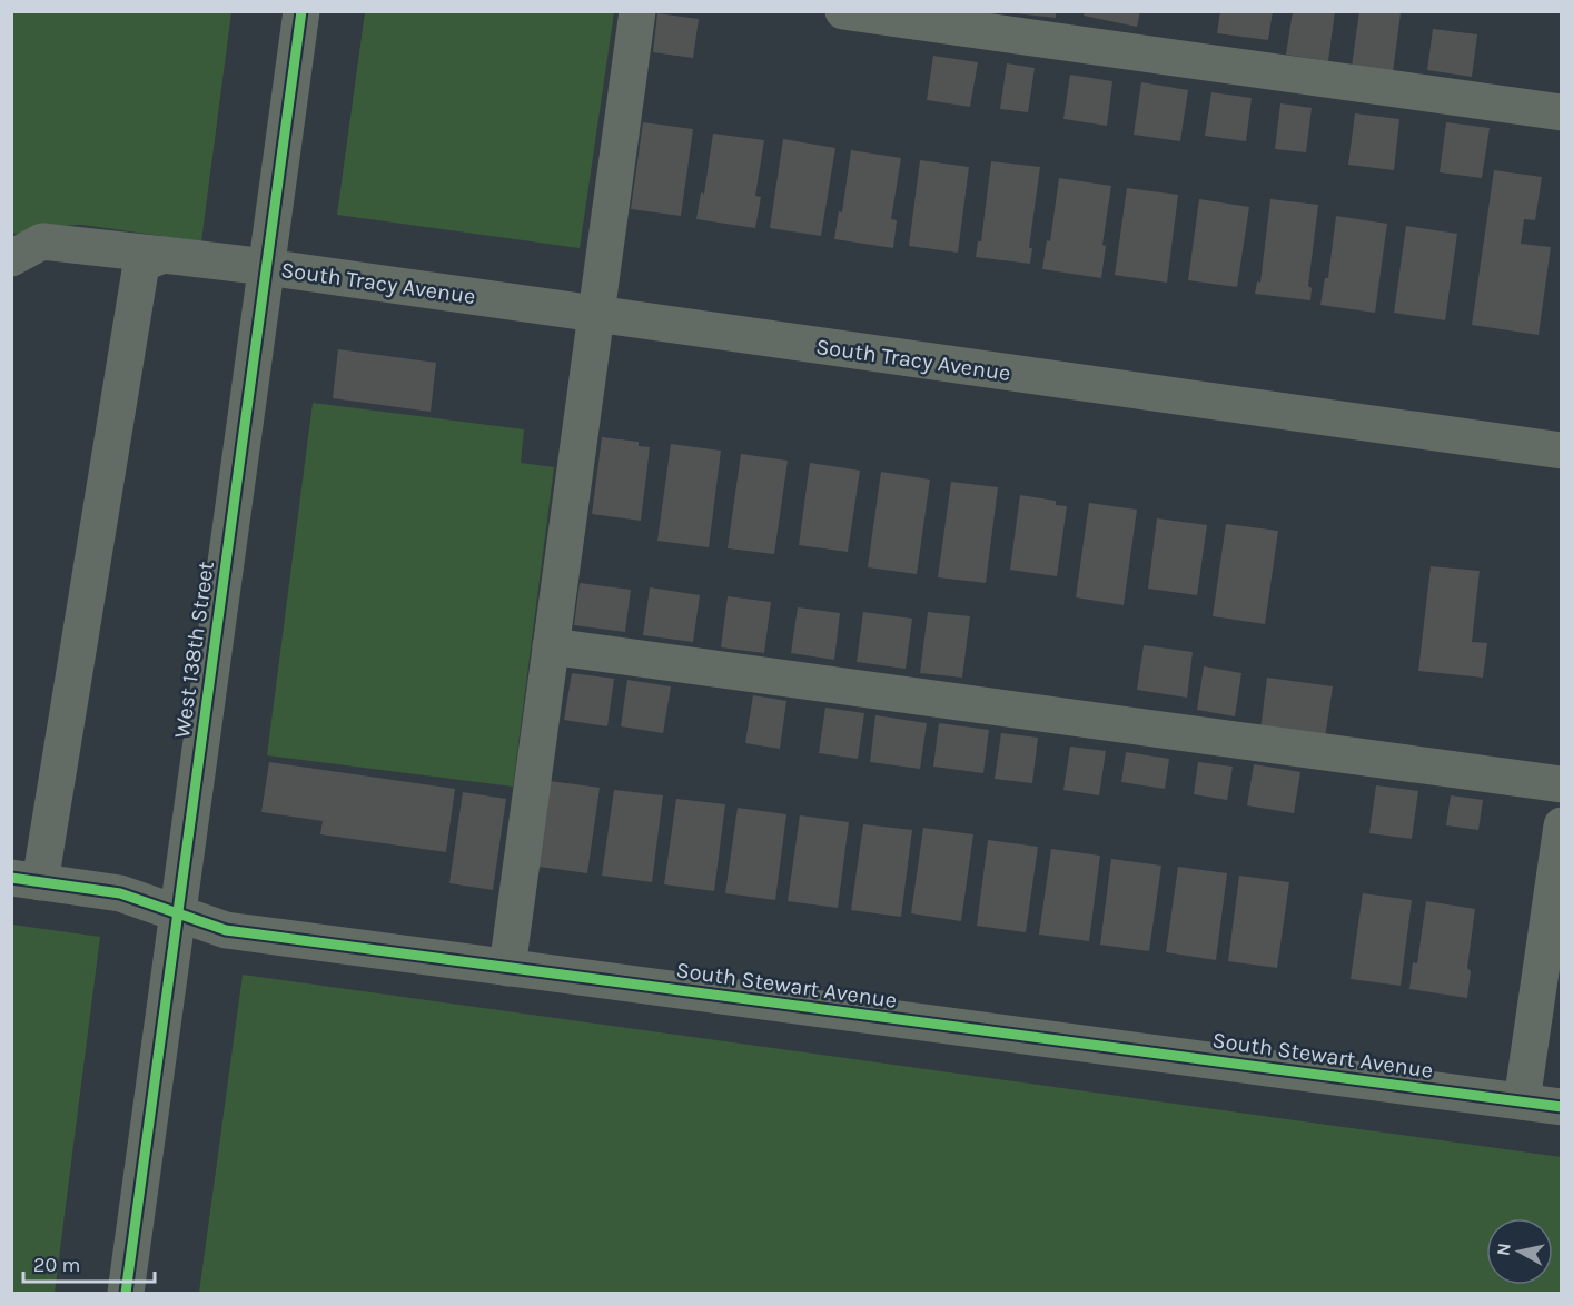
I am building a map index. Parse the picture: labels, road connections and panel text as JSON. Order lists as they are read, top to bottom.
{
  "streets": {
    "street": ["South Tracy Avenue", "West 138th Street", "South Stewart Avenue"]
  },
  "crossings": [
    ["South Tracy Avenue", "West 138th Street"],
    ["West 138th Street", "South Stewart Avenue"]
  ],
  "scale_bar": "20 m",
  "north": "left"
}
